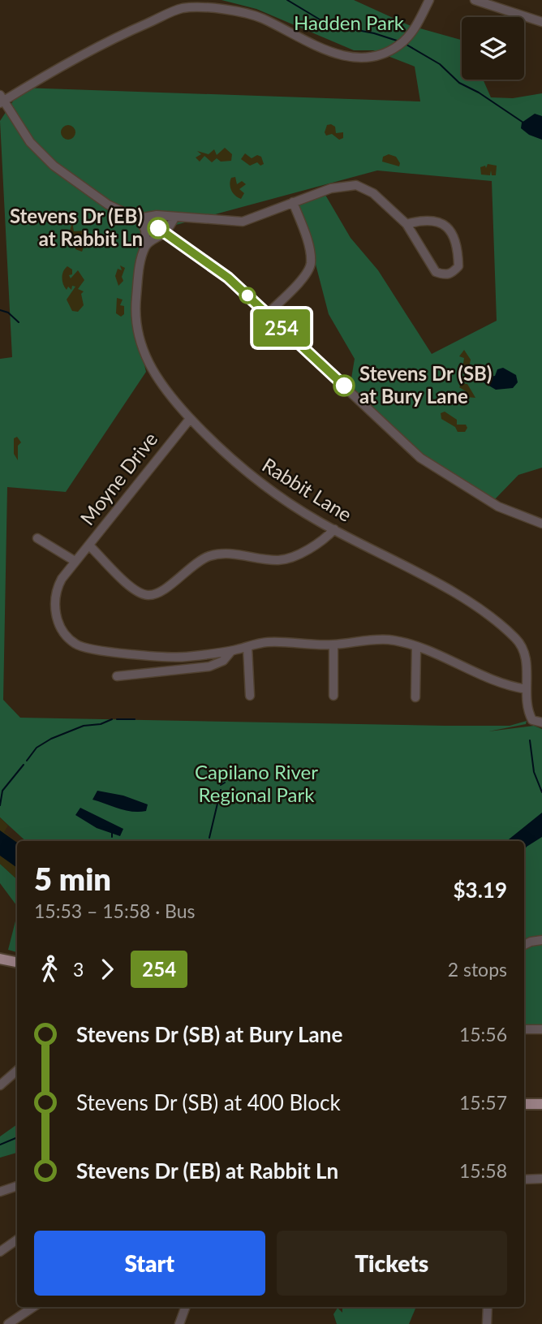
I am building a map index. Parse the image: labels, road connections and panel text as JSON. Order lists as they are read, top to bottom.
{
  "streets": {
    "street": ["Moyne Drive", "Rabbit Lane"]
  },
  "crossings": [
    ["Moyne Drive", "Rabbit Lane"]
  ],
  "parks": ["Hadden Park", "Capilano River Regional Park"],
  "places": ["Stevens Dr (EB) at Rabbit Ln", "Stevens Dr (SB) at Bury Lane"],
  "lines": ["bus line 254"],
  "page": {
    "on_map": "254",
    "heading": ["5 min", "15:53 – 15:58 · Bus", "$3.19"],
    "legs": ["3", "254", "2 stops"],
    "list": [
      {
        "name": "Stevens Dr (SB) at Bury Lane",
        "value": "15:56"
      },
      {
        "name": "Stevens Dr (SB) at 400 Block",
        "value": "15:57"
      },
      {
        "name": "Stevens Dr (EB) at Rabbit Ln",
        "value": "15:58"
      }
    ],
    "buttons": ["Start", "Tickets"]
  }
}
